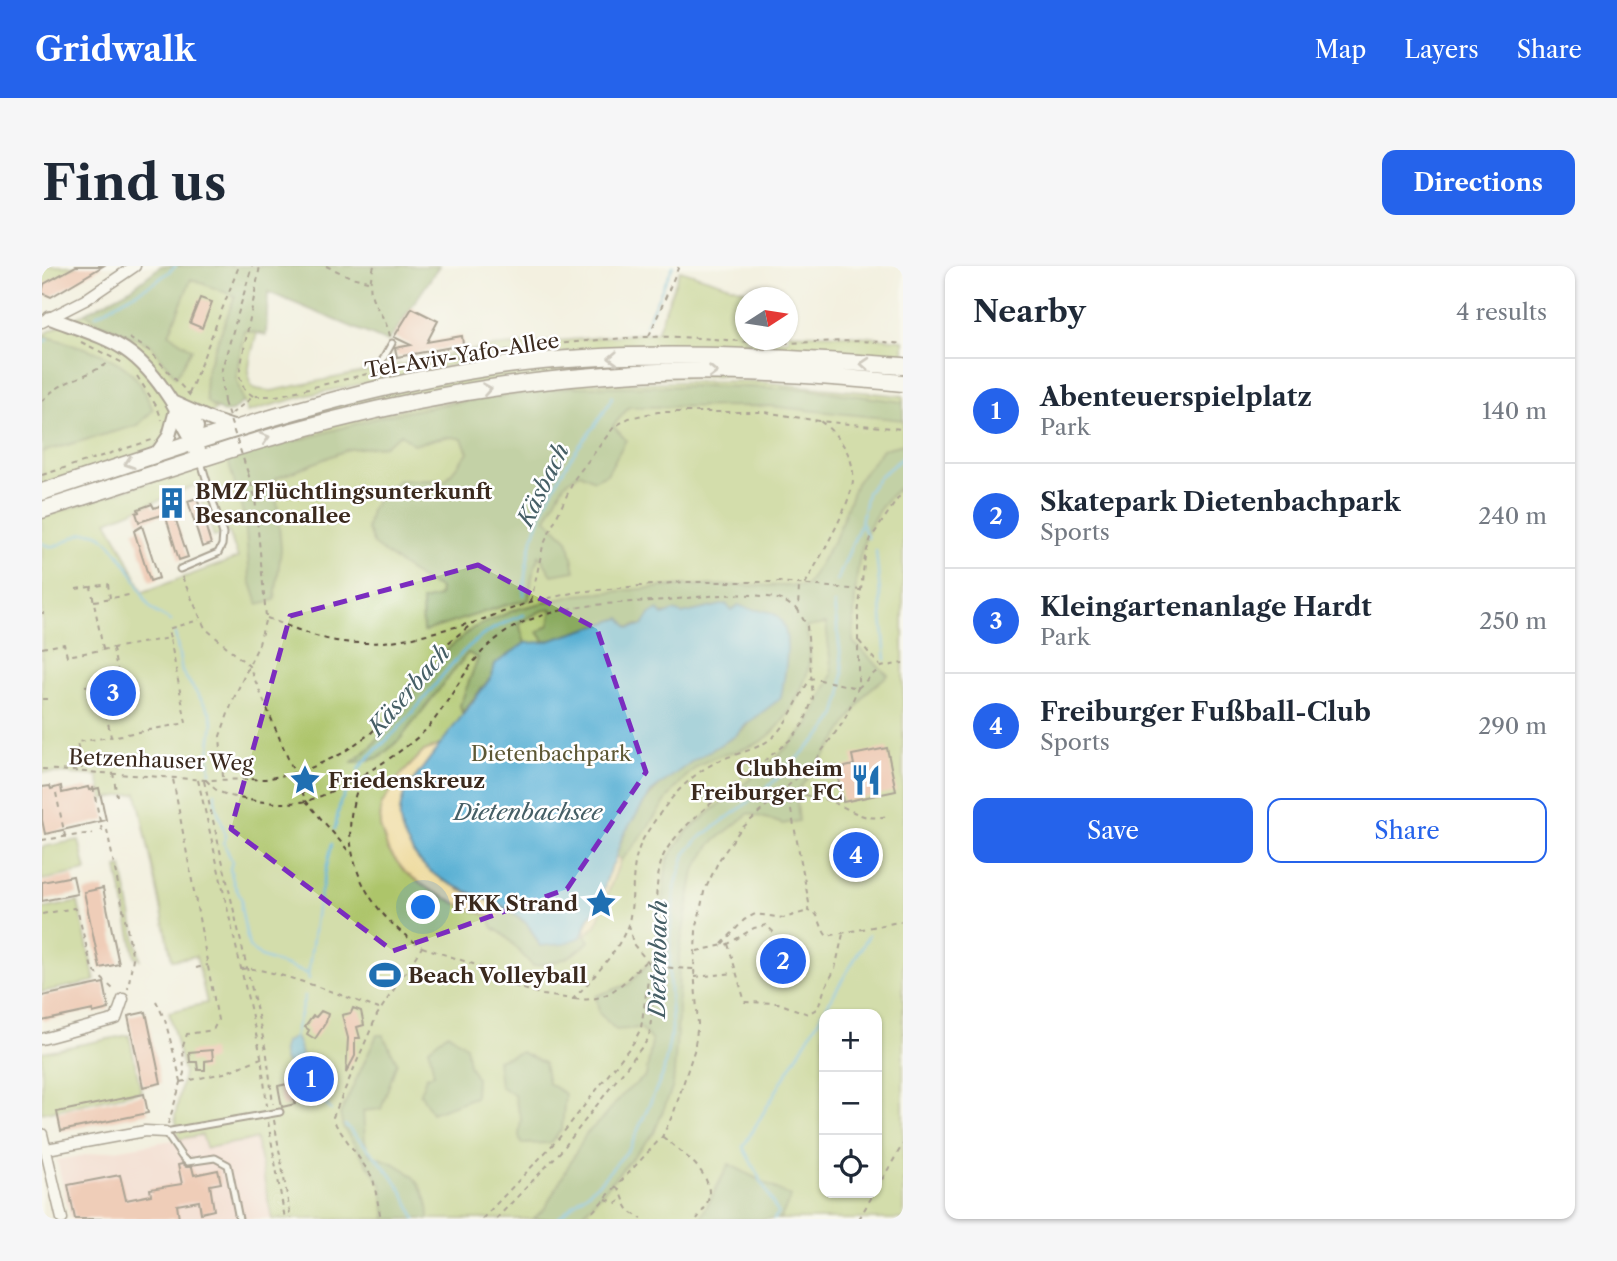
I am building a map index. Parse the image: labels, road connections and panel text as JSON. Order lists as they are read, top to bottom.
{
  "streets": {
    "main road": ["Tel-Aviv-Yafo-Allee"],
    "path": ["Betzenhauser Weg"]
  },
  "water": [
    "Käsbach",
    "Käserbach",
    "Dietenbachsee",
    "Dietenbach"
  ],
  "parks": ["Dietenbachpark"],
  "places": {
    "building": ["BMZ Flüchtlingsunterkunft Besanconallee"],
    "place": ["Friedenskreuz", "FKK Strand"],
    "restaurant": ["Clubheim Freiburger FC"],
    "sports": ["Beach Volleyball"]
  },
  "north": "right",
  "page": {
    "header": "Gridwalk",
    "nav": ["Map", "Layers", "Share"],
    "buttons": [
      "Directions",
      ["Save", "Share"]
    ],
    "title": "Find us",
    "heading": ["Nearby", "4 results"],
    "list": [
      {
        "mark": "1",
        "name": "Abenteuerspielplatz",
        "note": "Park",
        "value": "140 m"
      },
      {
        "mark": "2",
        "name": "Skatepark Dietenbachpark",
        "note": "Sports",
        "value": "240 m"
      },
      {
        "mark": "3",
        "name": "Kleingartenanlage Hardt",
        "note": "Park",
        "value": "250 m"
      },
      {
        "mark": "4",
        "name": "Freiburger Fußball-Club",
        "note": "Sports",
        "value": "290 m"
      }
    ],
    "pins": [
      "3",
      "4",
      "2",
      "1"
    ],
    "map_buttons": ["+", "−"]
  }
}
